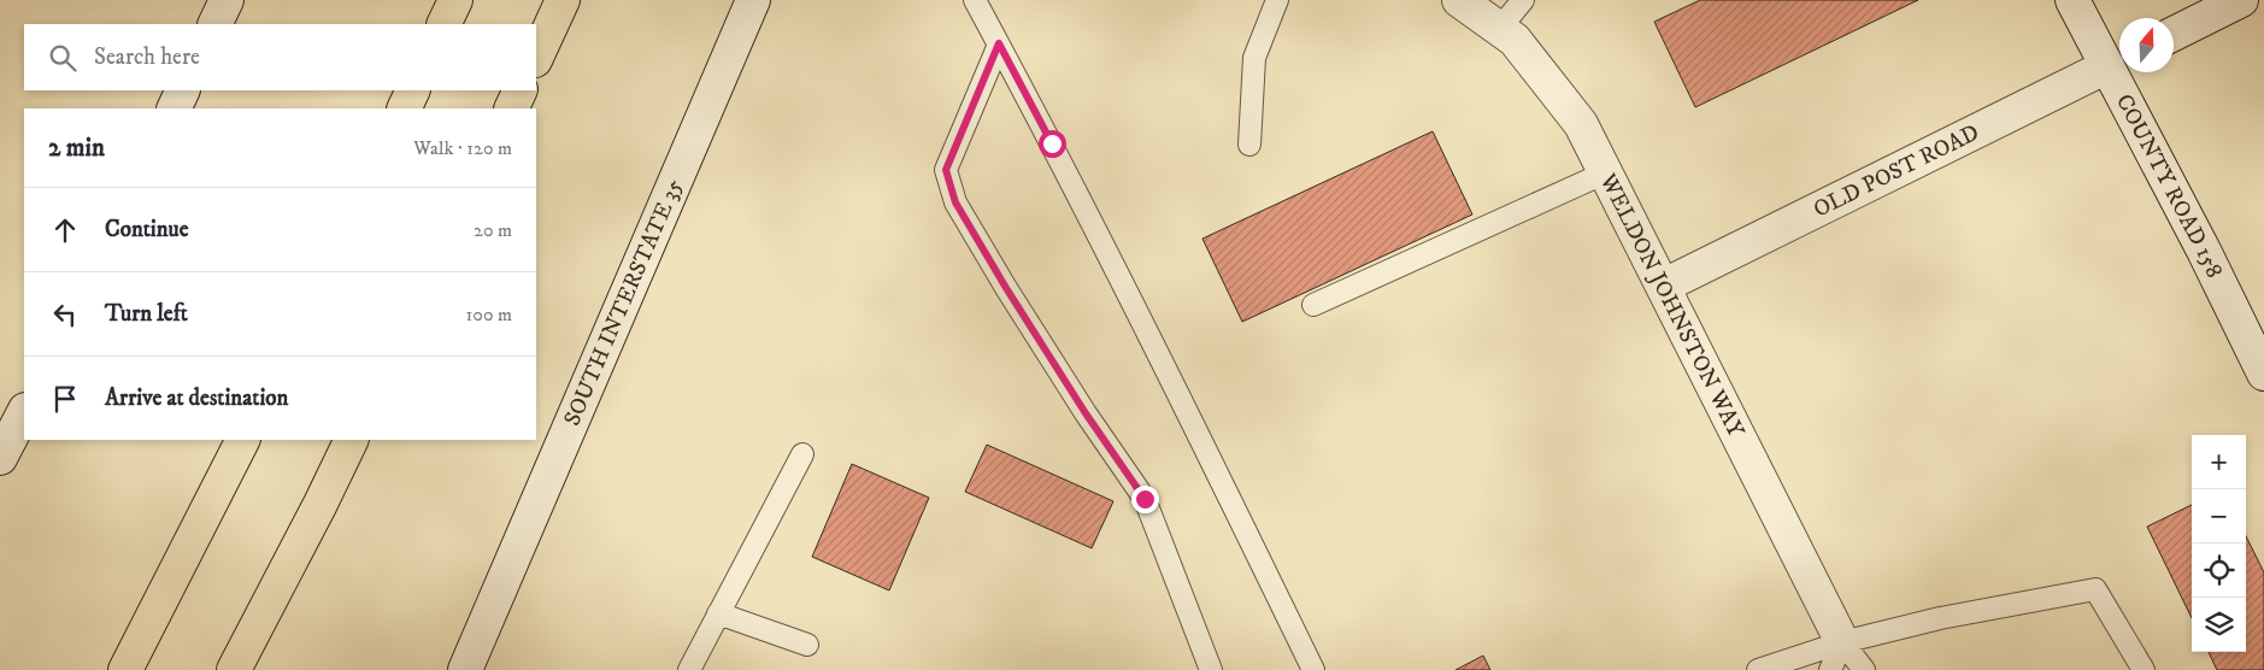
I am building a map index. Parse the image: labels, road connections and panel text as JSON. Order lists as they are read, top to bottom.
{
  "streets": {
    "street": [
      "OLD POST ROAD",
      "COUNTY ROAD 158",
      "SOUTH INTERSTATE 35",
      "WELDON JOHNSTON WAY"
    ]
  },
  "crossings": [
    ["OLD POST ROAD", "COUNTY ROAD 158"],
    ["OLD POST ROAD", "WELDON JOHNSTON WAY"]
  ],
  "north": "top",
  "page": {
    "search": "Search here",
    "heading": ["2 min", "Walk · 120 m"],
    "list": [
      ["Continue", "20 m"],
      ["Turn left", "100 m"],
      "Arrive at destination"
    ],
    "map_buttons": ["+", "−"]
  }
}
